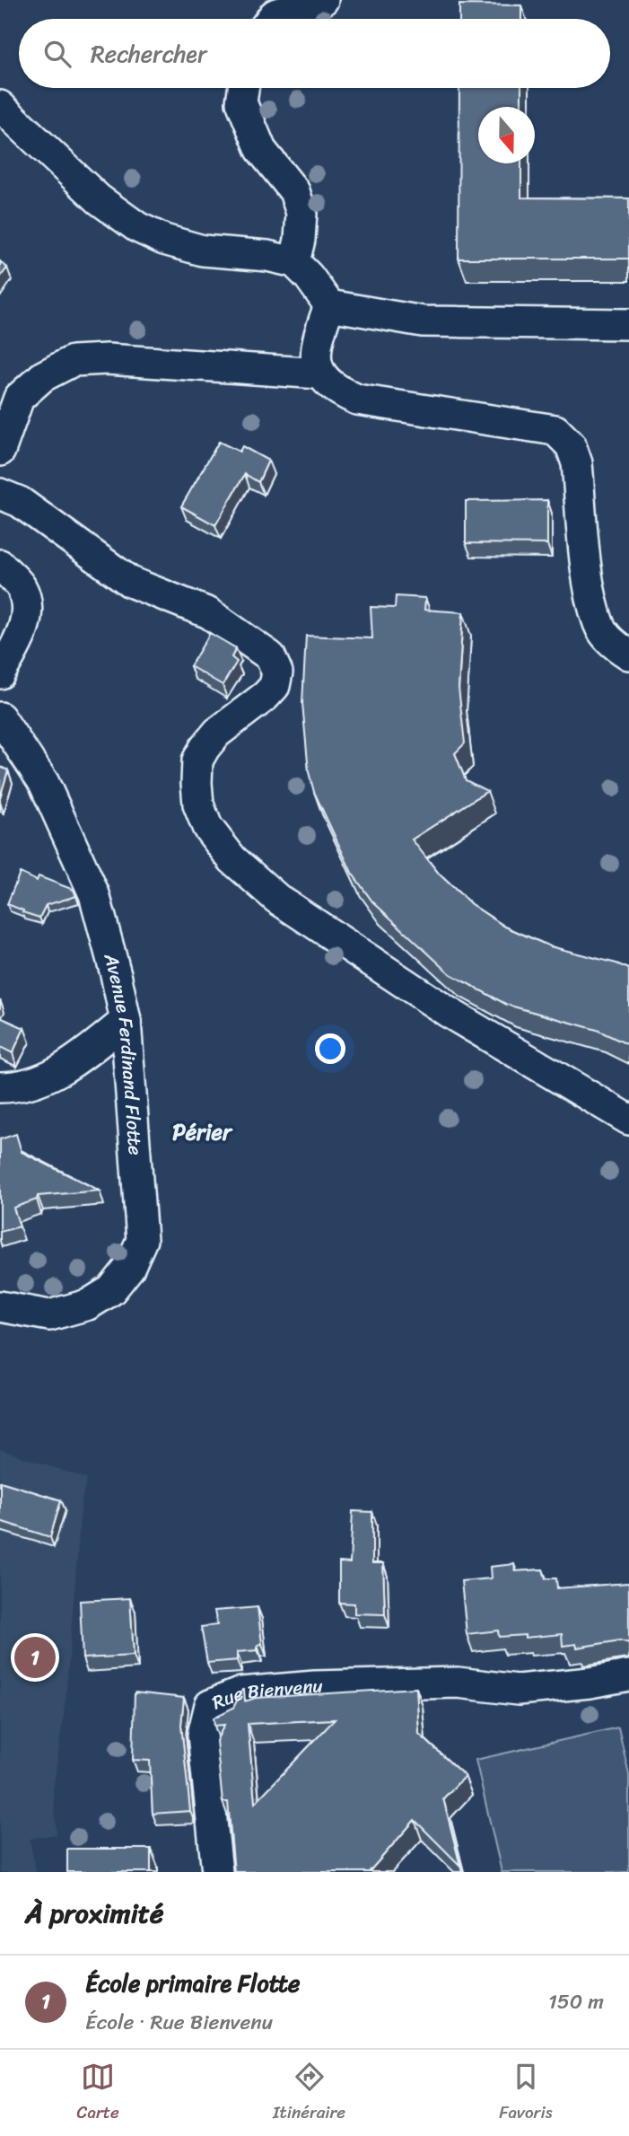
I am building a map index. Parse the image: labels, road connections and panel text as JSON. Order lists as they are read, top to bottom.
{
  "streets": {
    "street": ["Avenue Ferdinand Flotte", "Rue Bienvenu"]
  },
  "districts": ["Périer"],
  "north": "bottom",
  "page": {
    "search": "Rechercher",
    "pins": "1",
    "heading": "À proximité",
    "list": [
      {
        "mark": "1",
        "name": "École primaire Flotte",
        "note": "École · Rue Bienvenu",
        "value": "150 m"
      }
    ],
    "nav": ["Carte", "Itinéraire", "Favoris"]
  }
}
